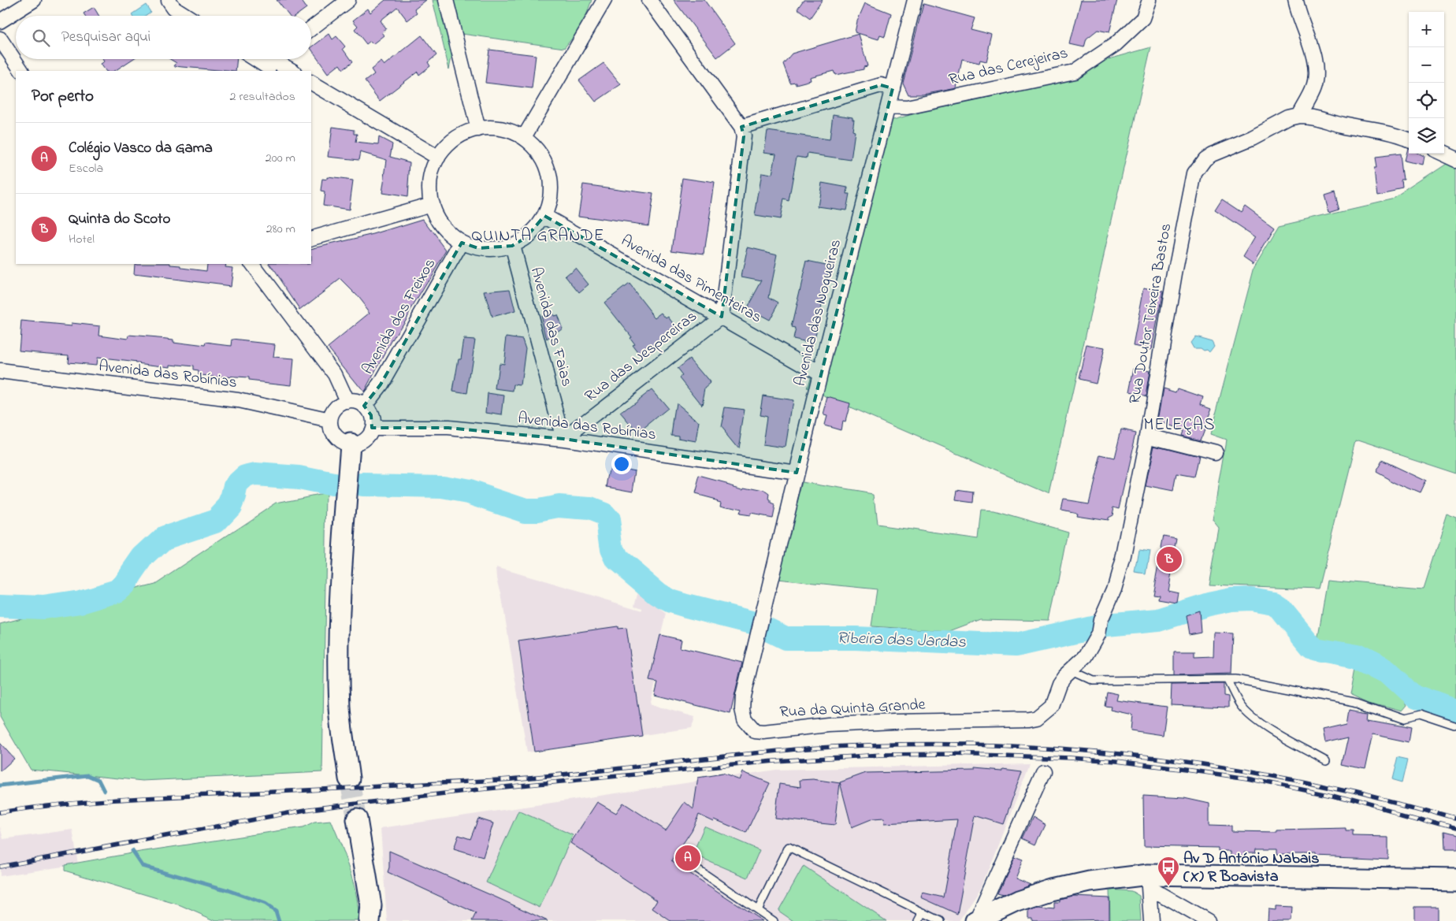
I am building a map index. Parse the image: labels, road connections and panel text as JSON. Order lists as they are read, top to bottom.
{
  "streets": {
    "street": [
      "Rua das Cerejeiras",
      "Avenida das Pimenteiras",
      "Avenida das Nogueiras",
      "Rua Doutor Teixeira Bastos",
      "Avenida dos Freixos",
      "Avenida das Faias",
      "Rua das Nespereiras",
      "Avenida das Robínias",
      "Rua da Quinta Grande"
    ]
  },
  "crossings": [
    ["Rua das Cerejeiras", "Avenida das Nogueiras"],
    ["Avenida das Pimenteiras", "Avenida das Nogueiras"],
    ["Avenida das Pimenteiras", "Avenida dos Freixos"],
    ["Avenida das Pimenteiras", "Avenida das Faias"],
    ["Avenida das Pimenteiras", "Rua das Nespereiras"],
    ["Avenida das Nogueiras", "Avenida das Robínias"],
    ["Avenida das Nogueiras", "Rua da Quinta Grande"],
    ["Rua Doutor Teixeira Bastos", "Rua da Quinta Grande"],
    ["Avenida dos Freixos", "Avenida das Faias"],
    ["Avenida dos Freixos", "Avenida das Robínias"],
    ["Avenida das Faias", "Rua das Nespereiras"],
    ["Avenida das Faias", "Avenida das Robínias"],
    ["Rua das Nespereiras", "Avenida das Robínias"]
  ],
  "districts": ["QUINTA GRANDE", "MELEÇAS"],
  "water": ["Ribeira das Jardas"],
  "places": {
    "bus stop": ["Av D António Nabais (X) R Boavista"]
  },
  "page": {
    "map_buttons": ["+", "−"],
    "search": "Pesquisar aqui",
    "heading": ["Por perto", "2 resultados"],
    "list": [
      {
        "mark": "A",
        "name": "Colégio Vasco da Gama",
        "note": "Escola",
        "value": "200 m"
      },
      {
        "mark": "B",
        "name": "Quinta do Scoto",
        "note": "Hotel",
        "value": "280 m"
      }
    ],
    "pins": ["B", "A"]
  }
}
